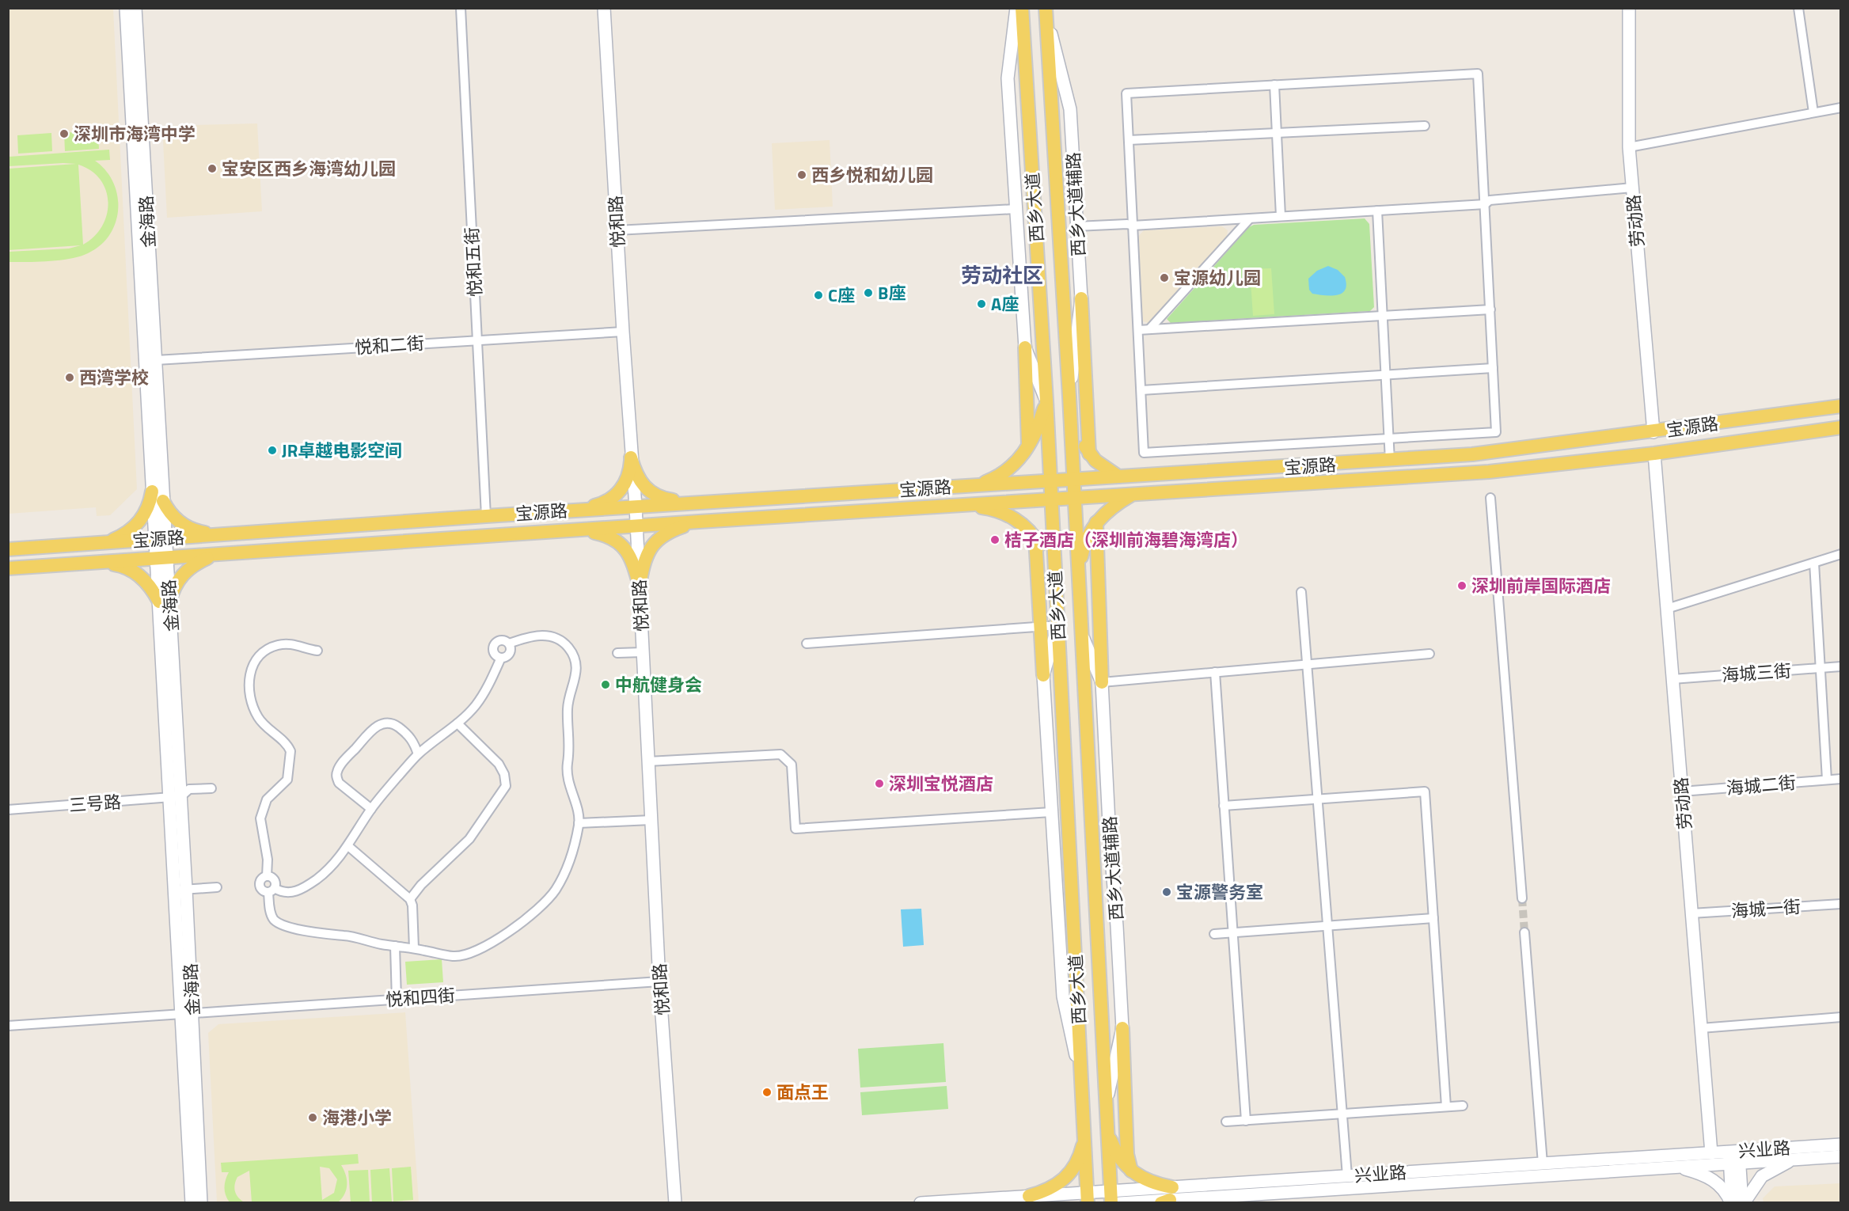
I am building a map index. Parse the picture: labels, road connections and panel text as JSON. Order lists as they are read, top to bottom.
{
  "streets": {
    "main road": ["西乡大道", "宝源路"],
    "street": [
      "西乡大道辅路",
      "劳动路",
      "金海路",
      "悦和路",
      "悦和五街",
      "悦和二街",
      "海城三街",
      "海城二街",
      "三号路",
      "海城一街",
      "悦和四街",
      "兴业路"
    ]
  },
  "crossings": [
    ["西乡大道辅路", "西乡大道"],
    ["西乡大道", "宝源路"],
    ["西乡大道", "兴业路"],
    ["劳动路", "宝源路"],
    ["劳动路", "海城三街"],
    ["劳动路", "海城二街"],
    ["劳动路", "海城一街"],
    ["劳动路", "兴业路"],
    ["金海路", "悦和二街"],
    ["金海路", "宝源路"],
    ["金海路", "三号路"],
    ["金海路", "悦和四街"],
    ["悦和路", "悦和二街"],
    ["悦和路", "宝源路"],
    ["悦和路", "悦和四街"],
    ["悦和五街", "悦和二街"],
    ["悦和五街", "宝源路"]
  ],
  "districts": ["劳动社区"],
  "places": [
    "深圳市海湾中学",
    "宝安区西乡海湾幼儿园",
    "西乡悦和幼儿园",
    "宝源幼儿园",
    "B座",
    "C座",
    "A座",
    "西湾学校",
    "JR卓越电影空间",
    "桔子酒店（深圳前海碧海湾店）",
    "深圳前岸国际酒店",
    "中航健身会",
    "深圳宝悦酒店",
    "宝源警务室",
    "面点王",
    "海港小学"
  ]
}
